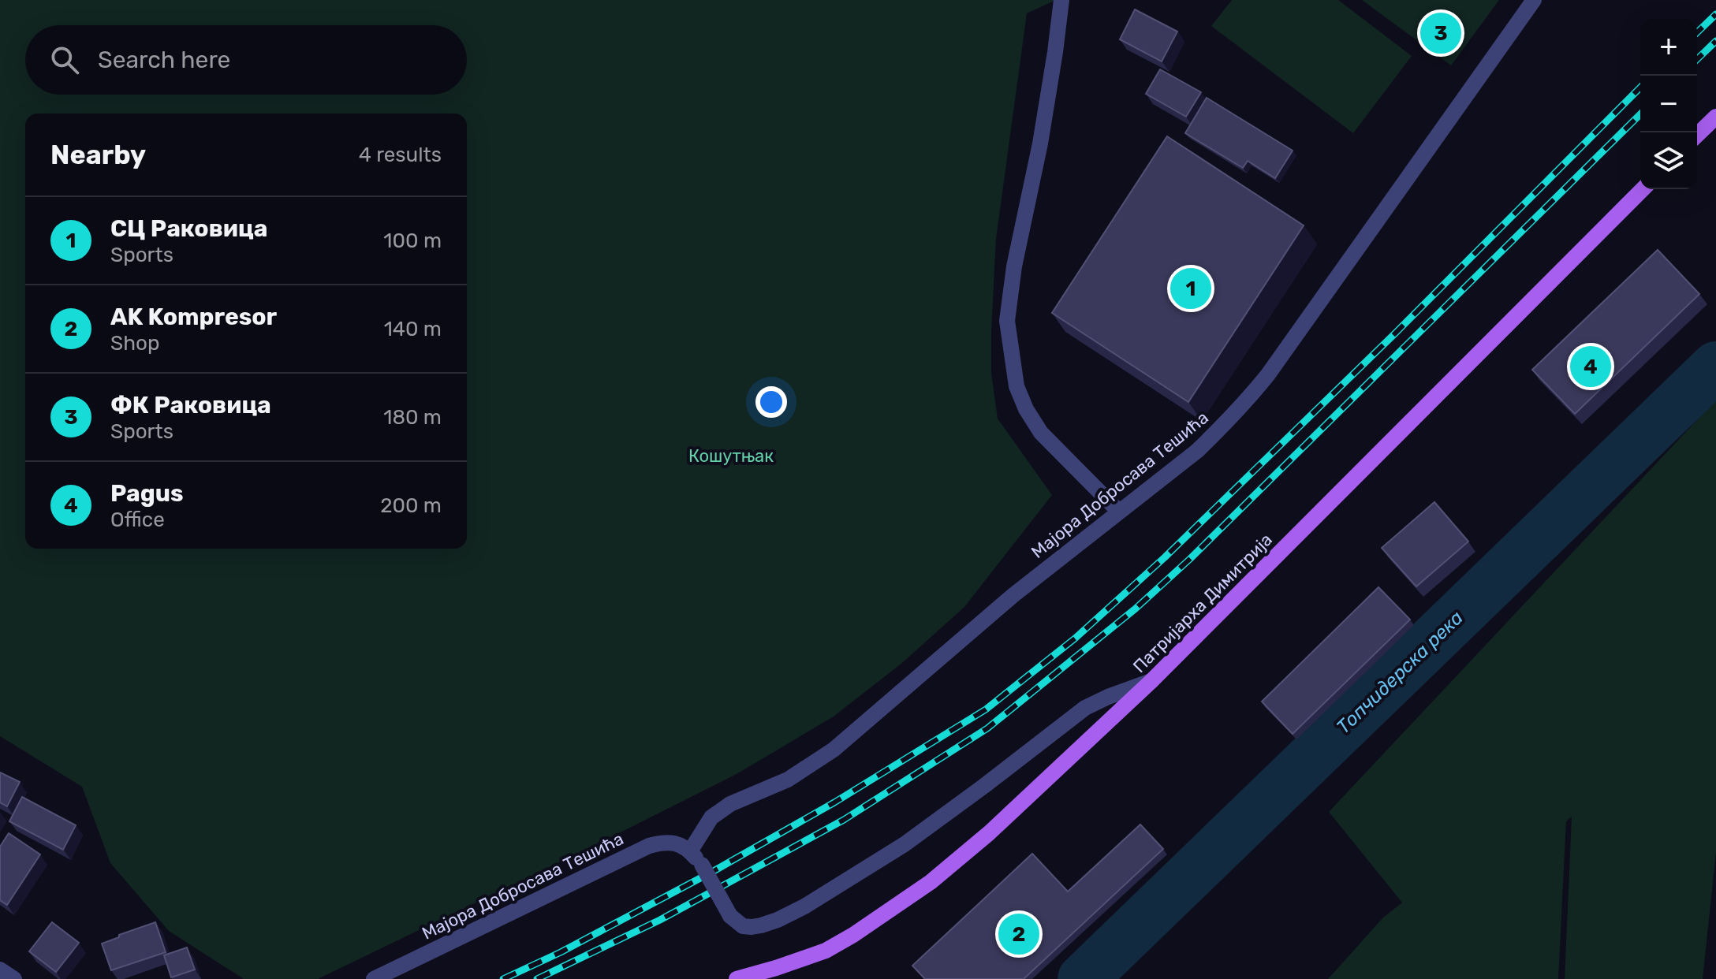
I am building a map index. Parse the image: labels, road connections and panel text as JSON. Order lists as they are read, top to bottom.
{
  "streets": {
    "main road": ["Патријарха Димитрија"],
    "street": ["Мајора Добросава Тешића"]
  },
  "water": ["Топчидерска река"],
  "parks": ["Кошутњак"],
  "page": {
    "pins": [
      "3",
      "1",
      "4",
      "2"
    ],
    "map_buttons": ["+", "−"],
    "search": "Search here",
    "heading": ["Nearby", "4 results"],
    "list": [
      {
        "mark": "1",
        "name": "СЦ Раковица",
        "note": "Sports",
        "value": "100 m"
      },
      {
        "mark": "2",
        "name": "AK Kompresor",
        "note": "Shop",
        "value": "140 m"
      },
      {
        "mark": "3",
        "name": "ФК Раковица",
        "note": "Sports",
        "value": "180 m"
      },
      {
        "mark": "4",
        "name": "Pagus",
        "note": "Office",
        "value": "200 m"
      }
    ]
  }
}
